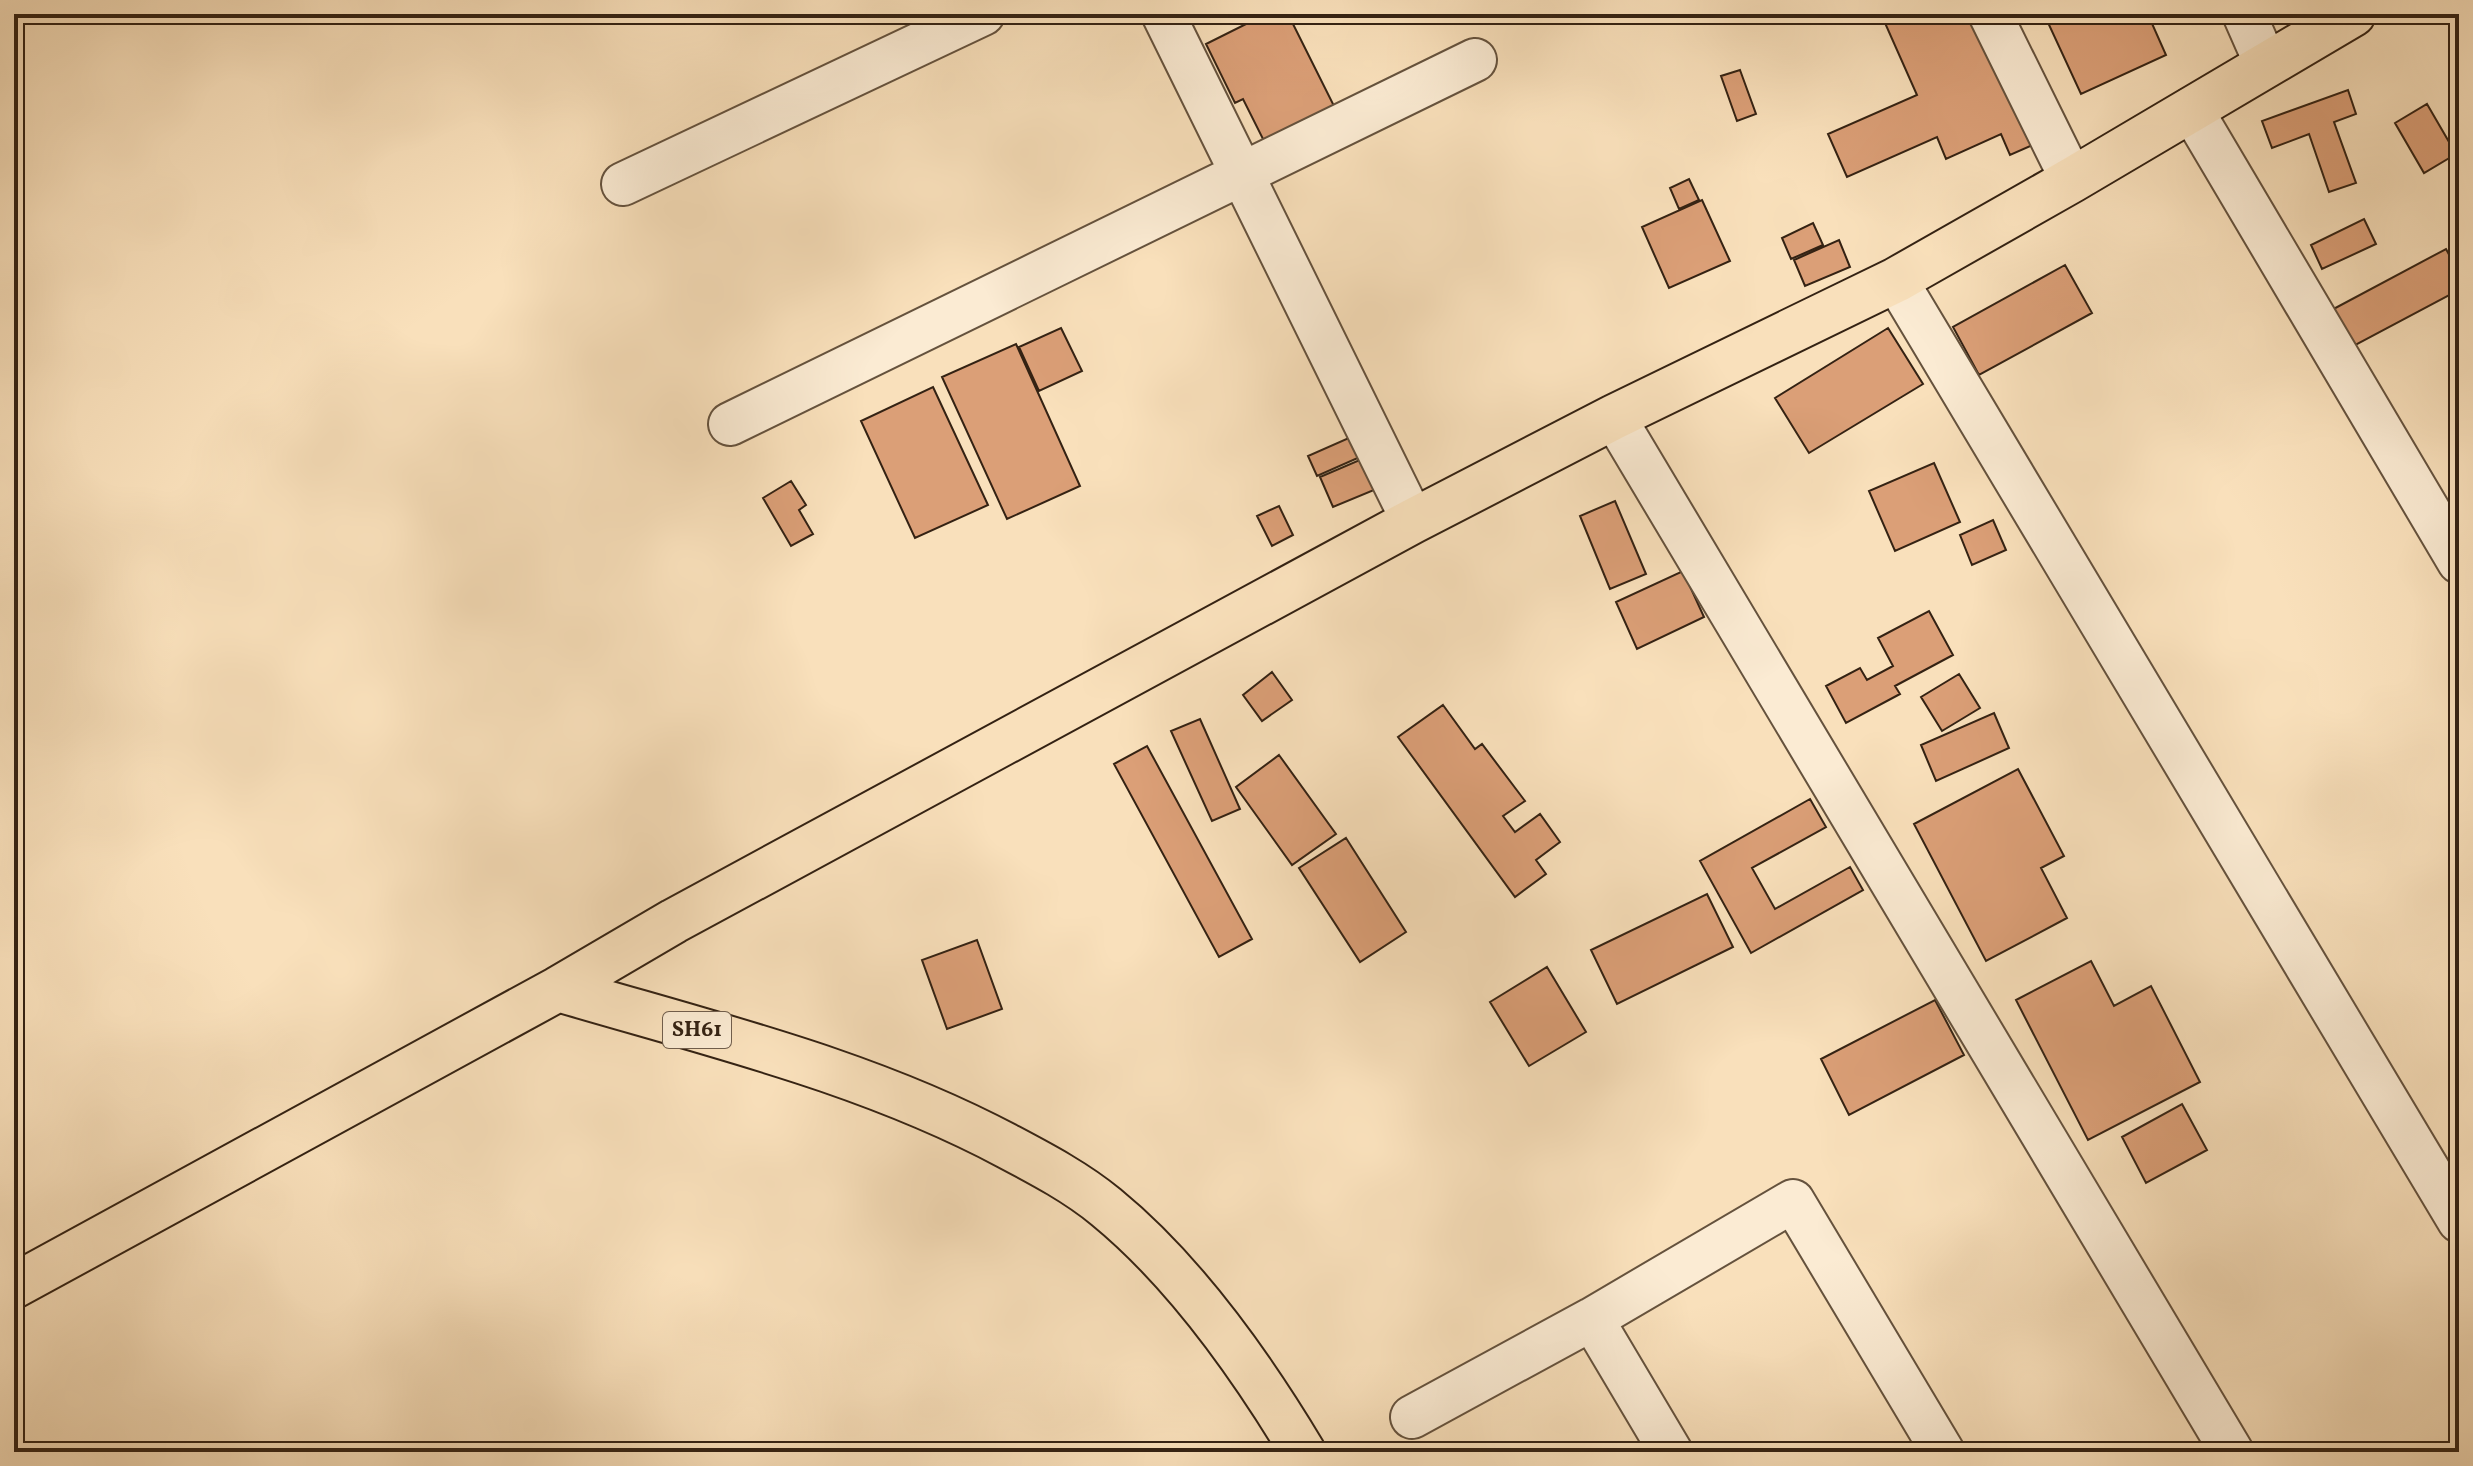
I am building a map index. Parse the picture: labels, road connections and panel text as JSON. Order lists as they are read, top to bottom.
{
  "streets": {
    "main road": ["SH61"]
  }
}
